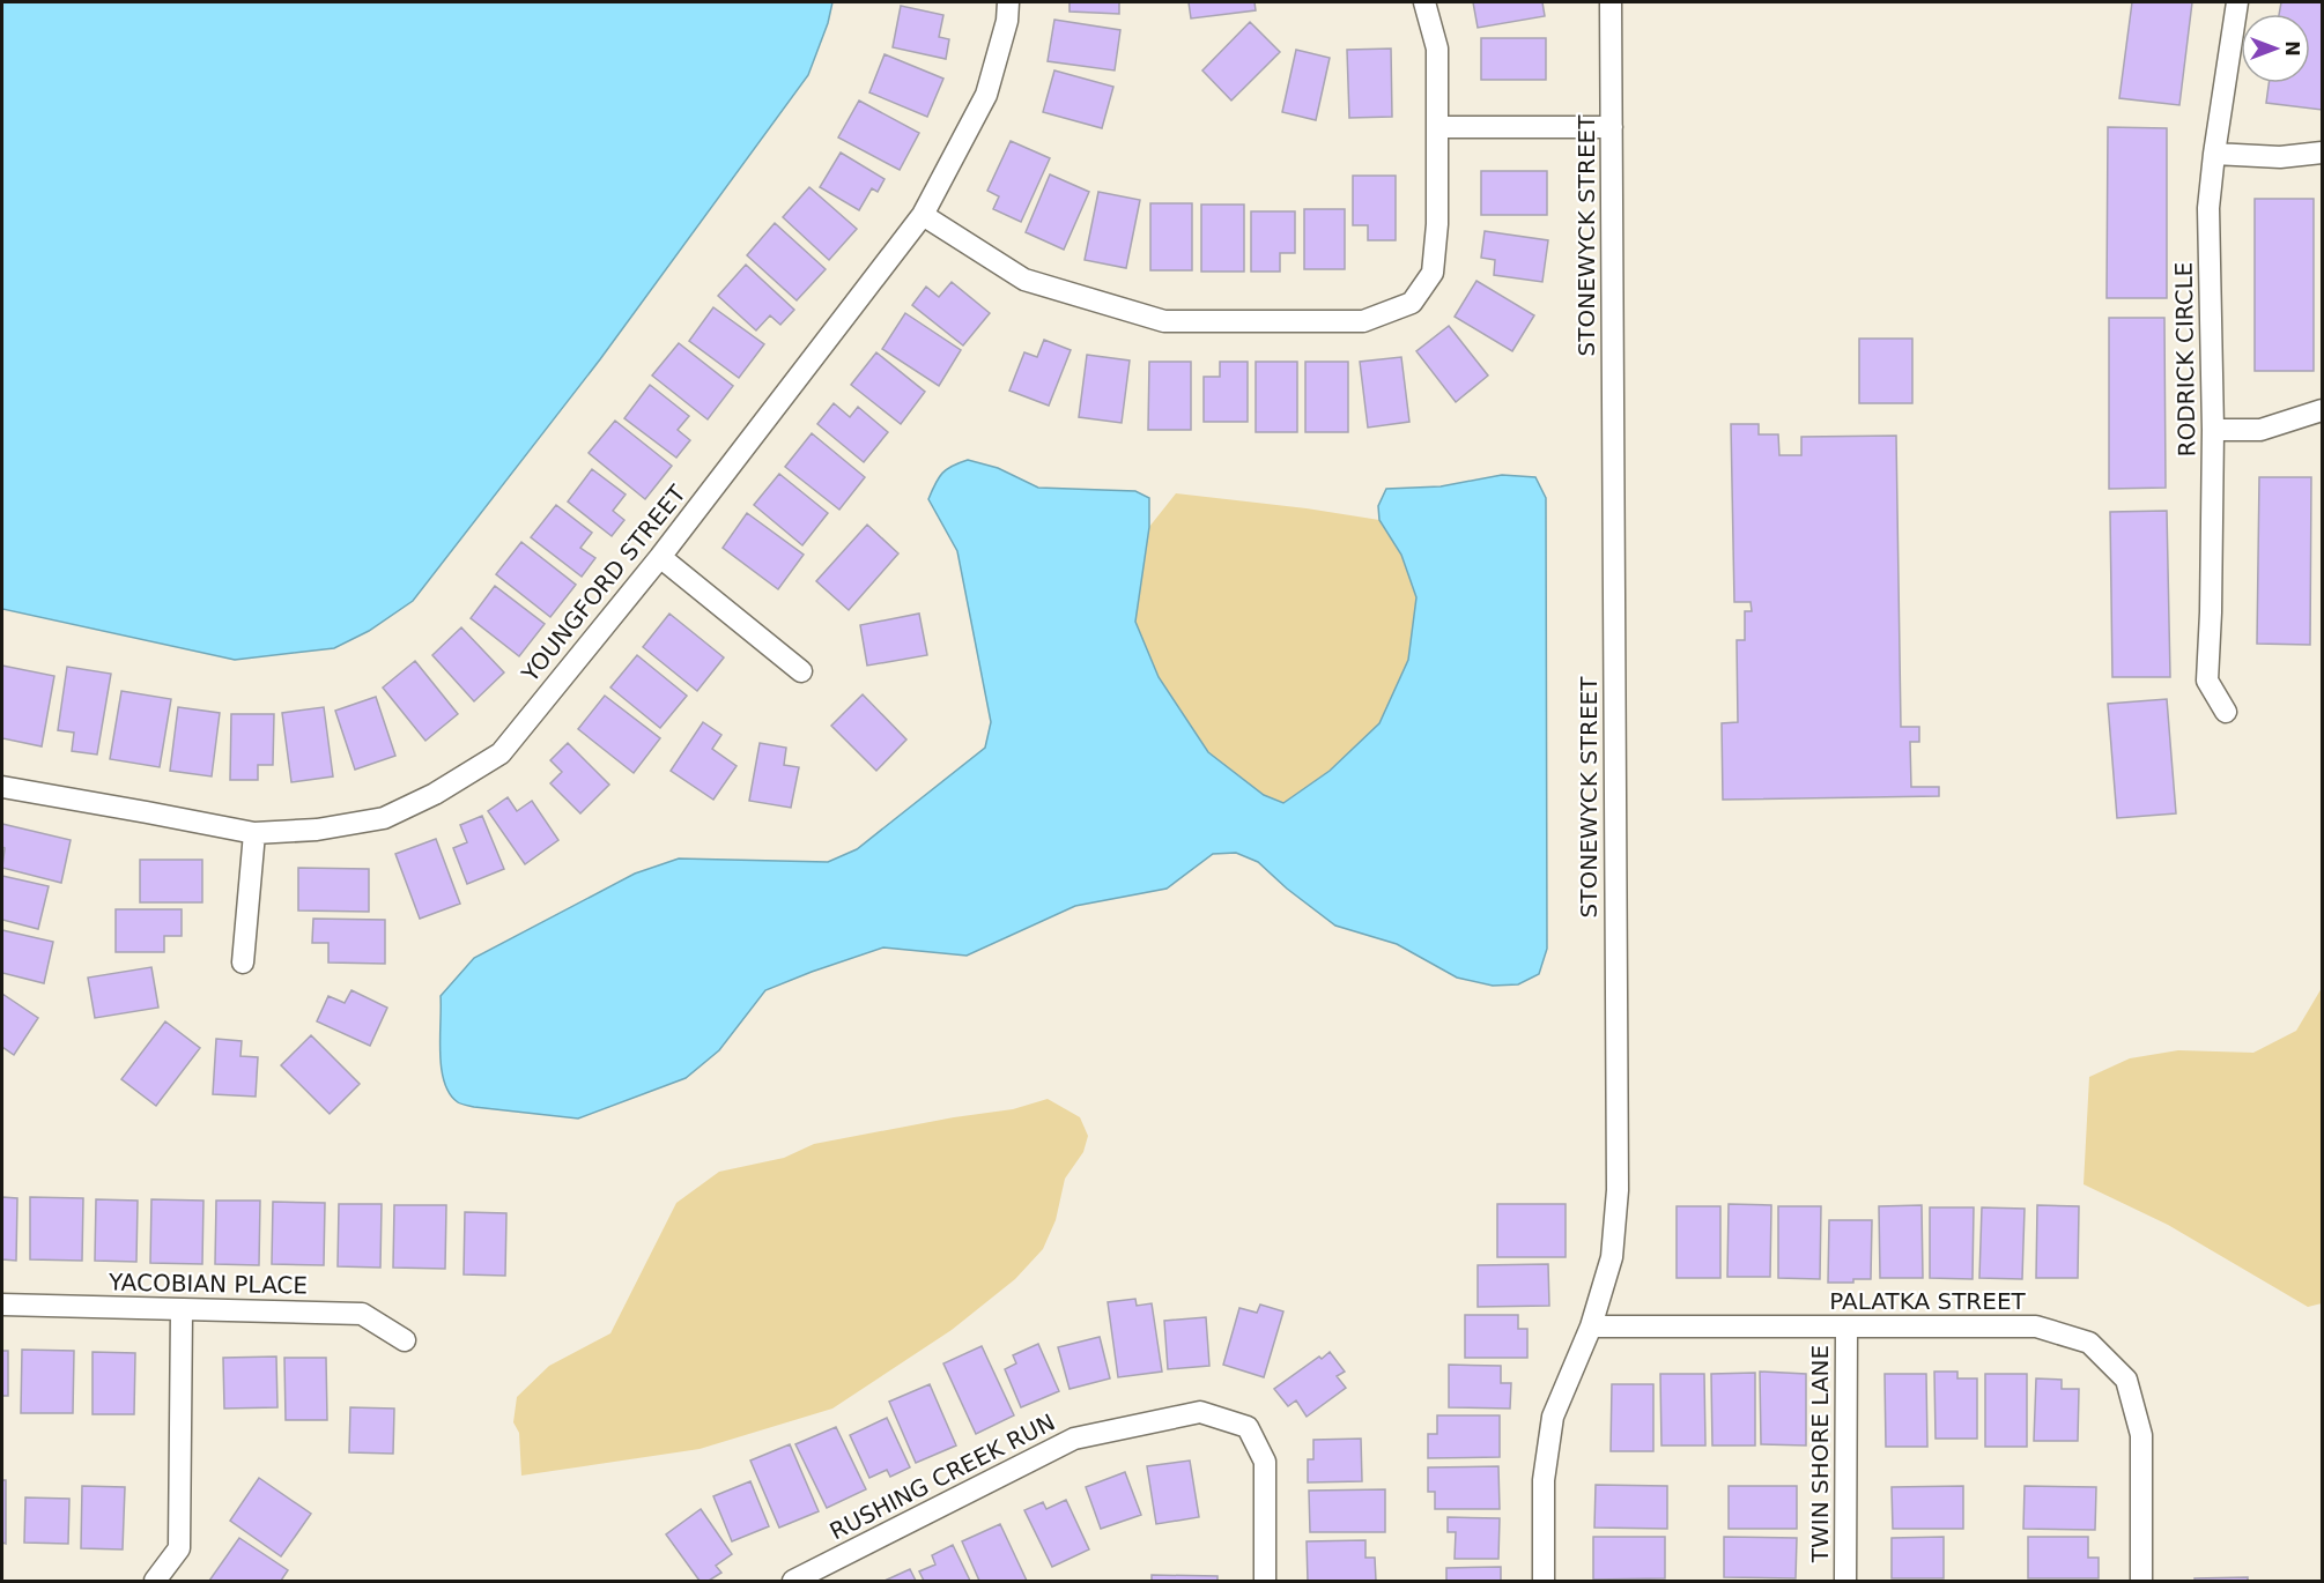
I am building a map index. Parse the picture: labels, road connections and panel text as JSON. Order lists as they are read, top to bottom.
{
  "streets": {
    "street": [
      "STONEWYCK STREET",
      "RODRICK CIRCLE",
      "YOUNGFORD STREET",
      "YACOBIAN PLACE",
      "PALATKA STREET",
      "TWIN SHORE LANE",
      "RUSHING CREEK RUN"
    ]
  },
  "crossings": [
    ["STONEWYCK STREET", "PALATKA STREET"],
    ["PALATKA STREET", "TWIN SHORE LANE"]
  ],
  "north": "right"
}
